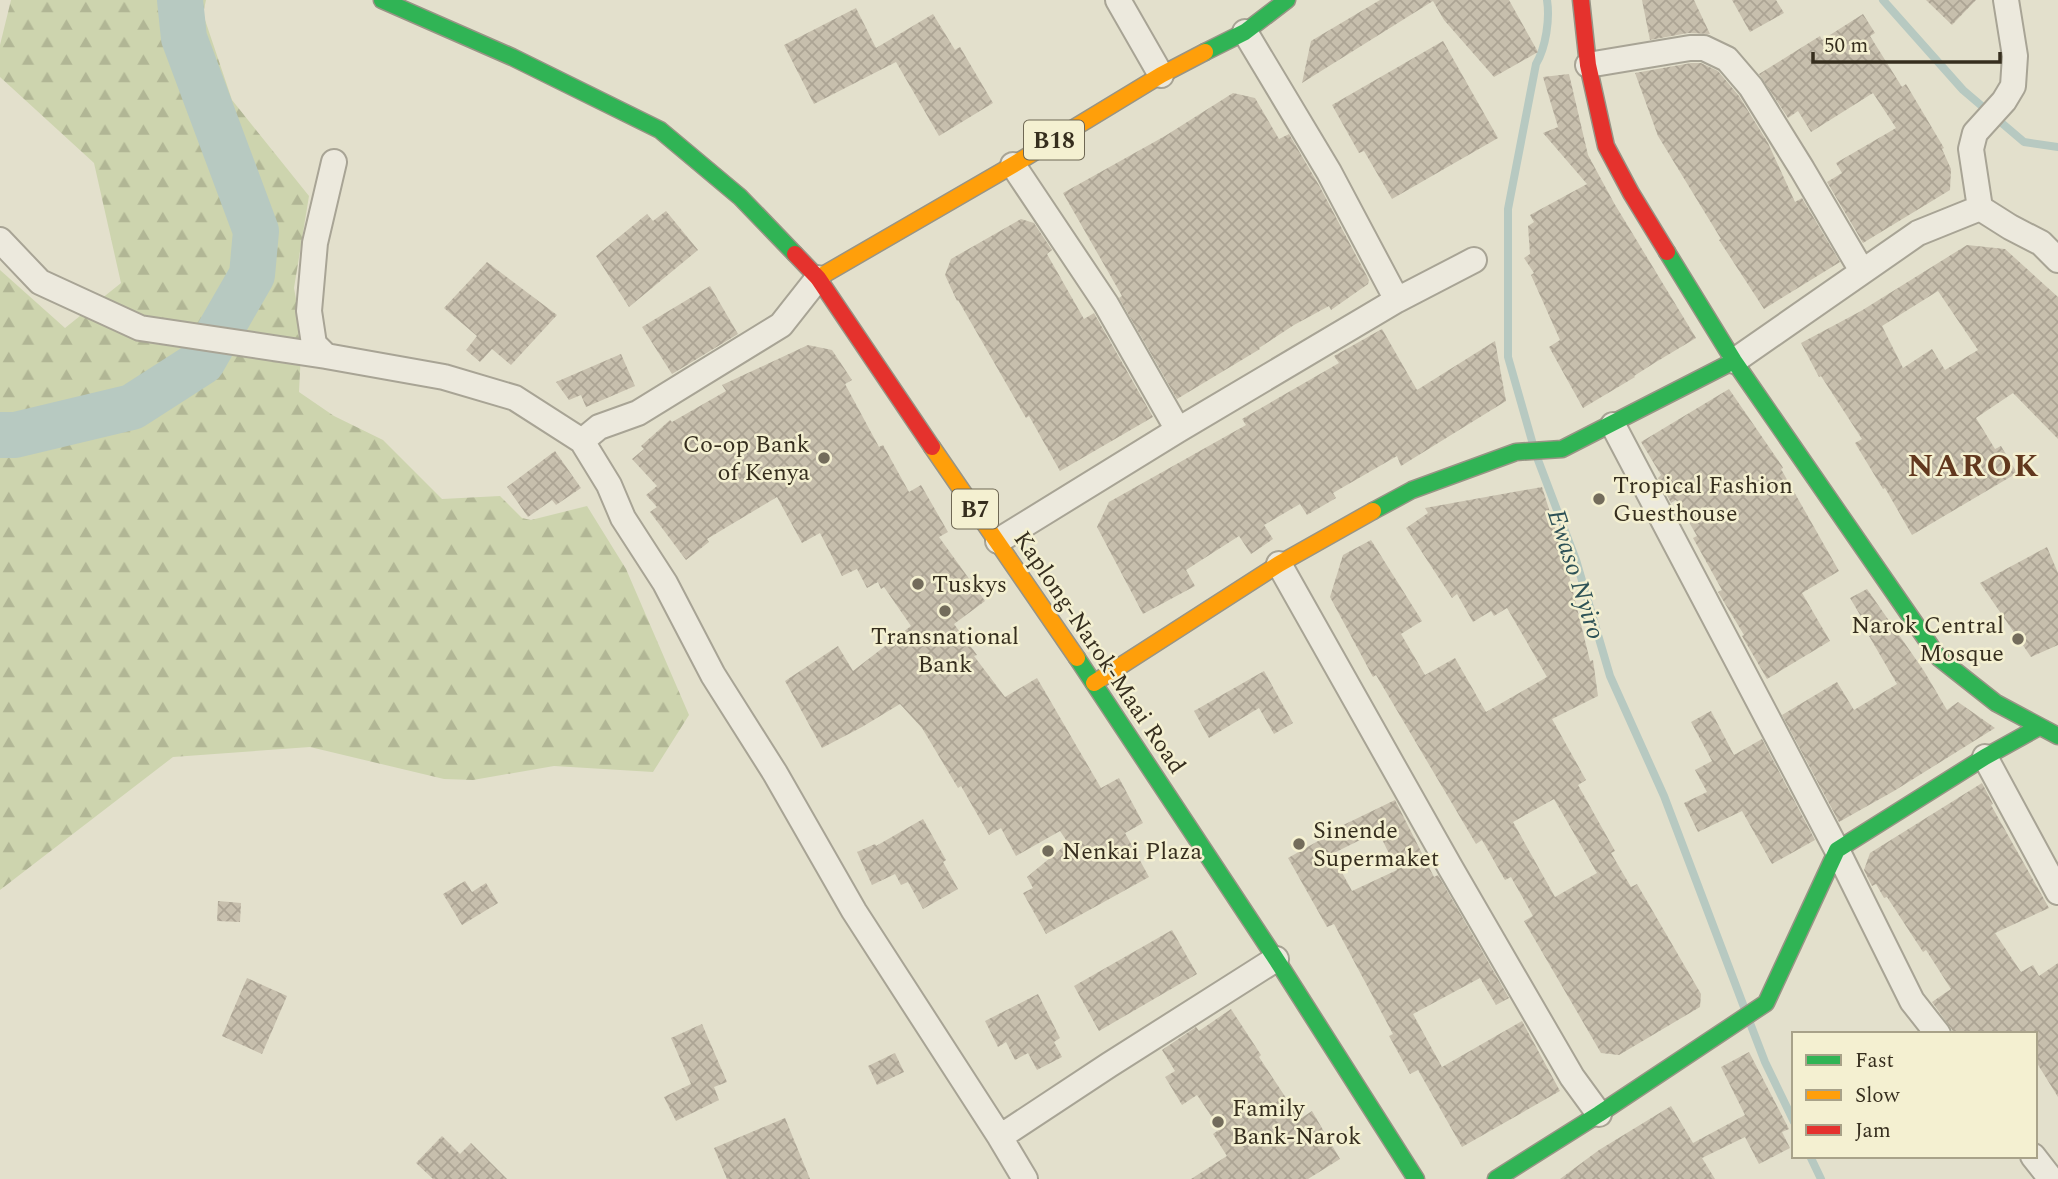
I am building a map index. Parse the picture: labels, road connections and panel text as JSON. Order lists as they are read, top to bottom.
{
  "streets": {
    "main road": ["B18", "B7", "Kaplong-Narok-Maai Road"]
  },
  "crossings": [
    ["B18", "Kaplong-Narok-Maai Road"]
  ],
  "districts": ["NAROK"],
  "water": ["Ewaso Nyiro"],
  "places": [
    "Co-op Bank of Kenya",
    "Tropical Fashion Guesthouse",
    "Tuskys",
    "Transnational Bank",
    "Narok Central Mosque",
    "Sinende Supermaket",
    "Nenkai Plaza",
    "Family Bank-Narok"
  ],
  "legend": ["Fast", "Slow", "Jam"],
  "scale_bar": "50 m"
}
